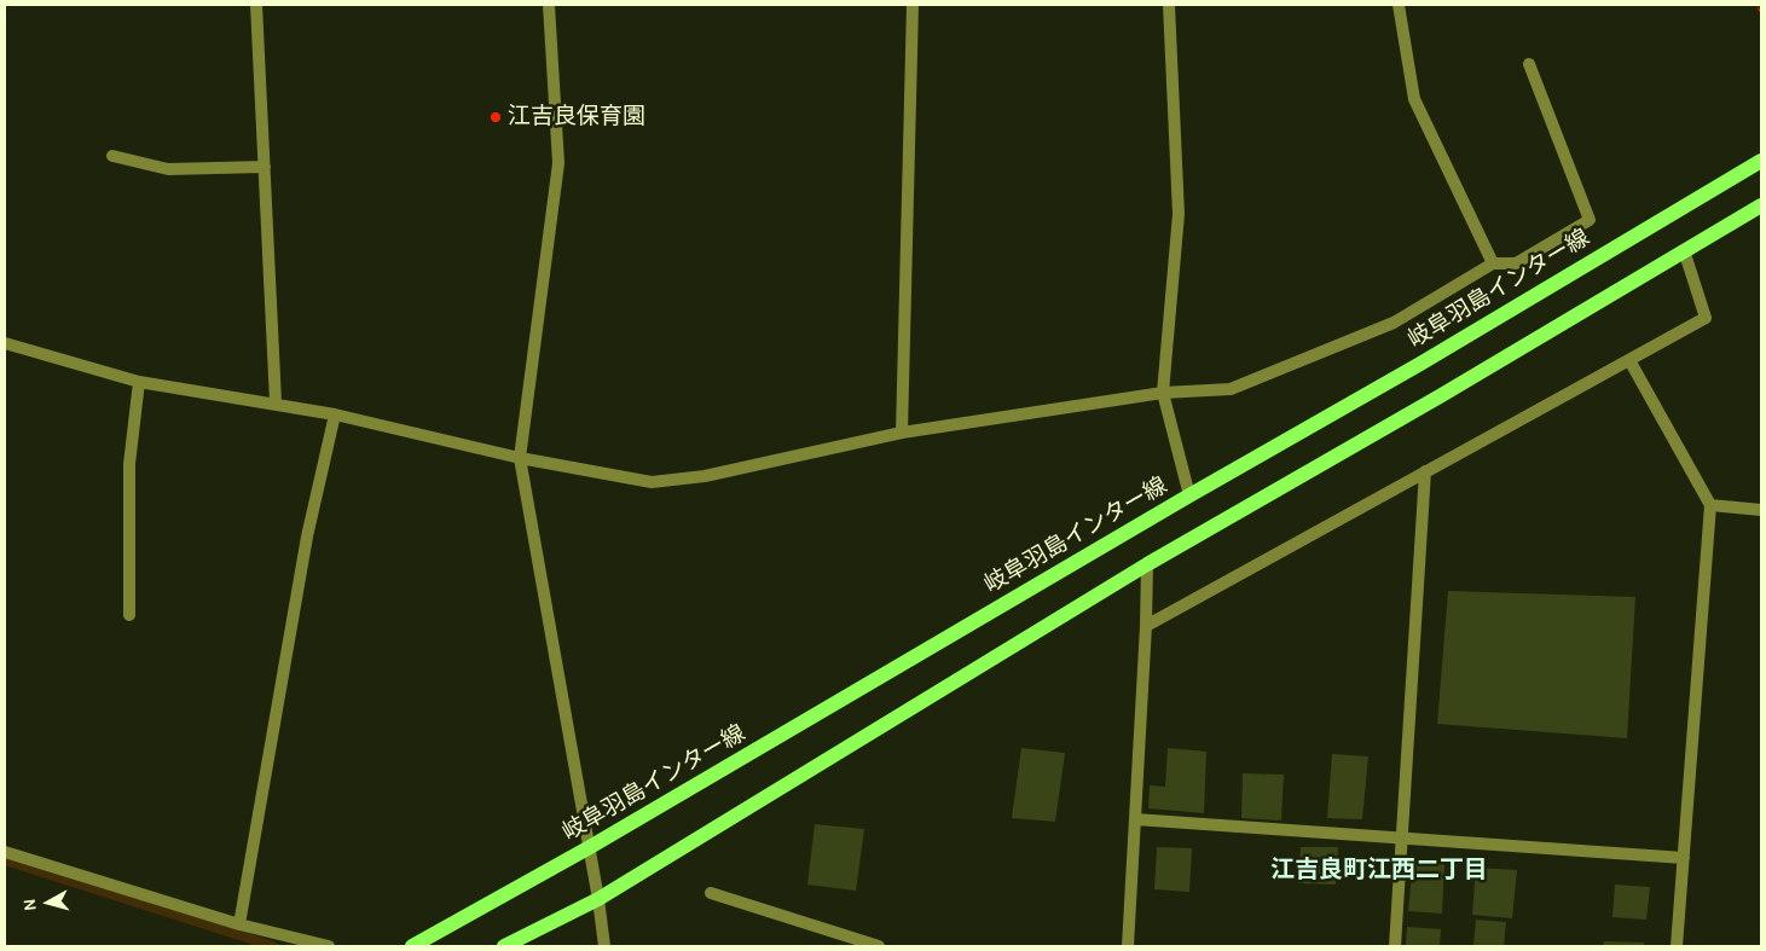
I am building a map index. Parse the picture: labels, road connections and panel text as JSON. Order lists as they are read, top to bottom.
{
  "streets": {
    "main road": ["岐阜羽島インター線"]
  },
  "districts": ["江吉良町江西二丁目"],
  "places": ["江吉良保育園"],
  "north": "left"
}
